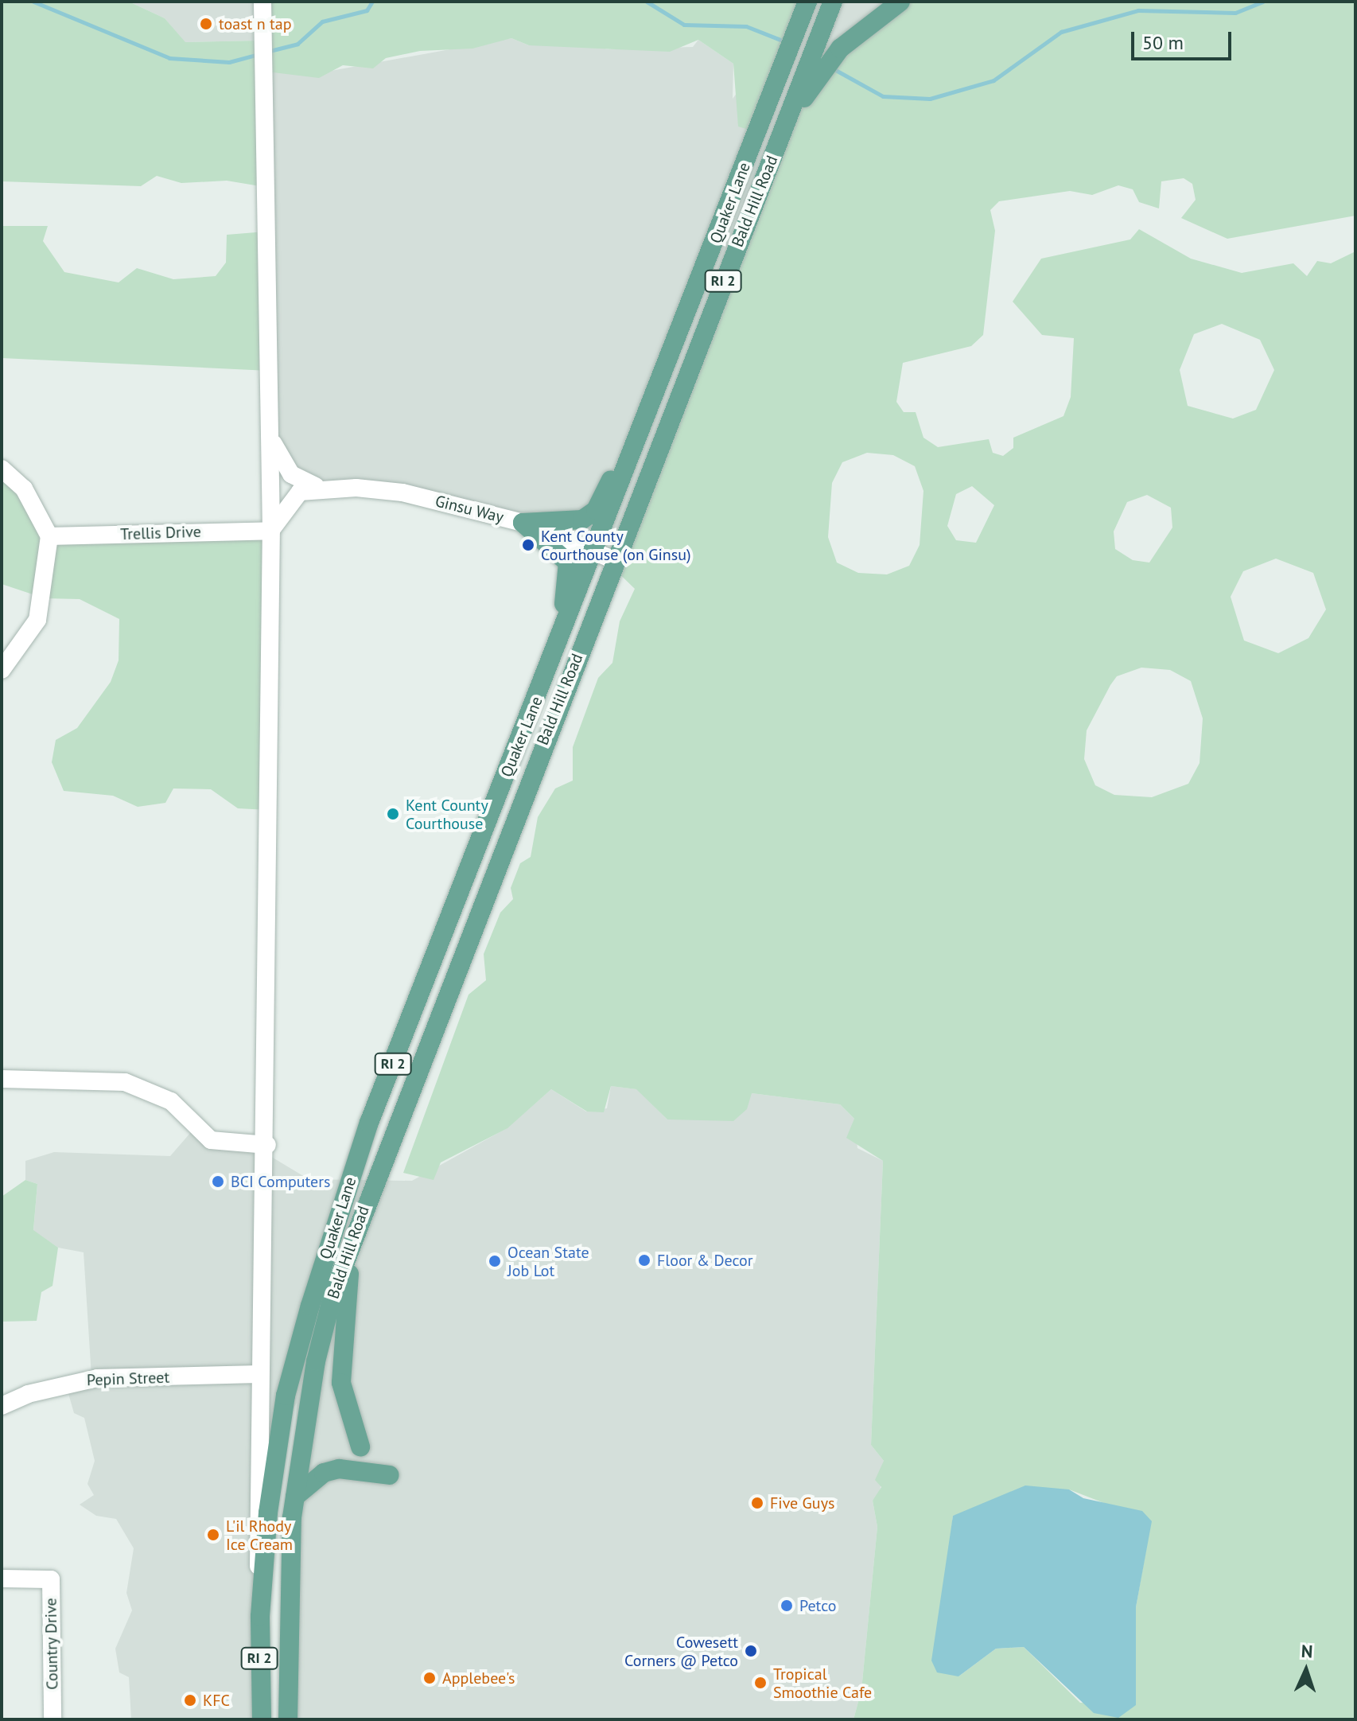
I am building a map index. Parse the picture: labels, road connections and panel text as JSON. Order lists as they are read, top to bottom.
{
  "streets": {
    "main road": ["Bald Hill Road", "Quaker Lane", "RI 2"],
    "street": [
      "Ginsu Way",
      "Trellis Drive",
      "Pepin Street",
      "Country Drive"
    ]
  },
  "crossings": [
    ["Bald Hill Road", "RI 2"],
    ["Bald Hill Road", "Ginsu Way"],
    ["Quaker Lane", "Ginsu Way"],
    ["Quaker Lane", "Trellis Drive"],
    ["Quaker Lane", "Pepin Street"]
  ],
  "places": [
    "toast n tap",
    "Kent County Courthouse (on Ginsu)",
    "Kent County Courthouse",
    "BCI Computers",
    "Floor & Decor",
    "Ocean State Job Lot",
    "Five Guys",
    "L'il Rhody Ice Cream",
    "Petco",
    "Cowesett Corners @ Petco",
    "Applebee's",
    "Tropical Smoothie Cafe",
    "KFC"
  ],
  "scale_bar": "50 m",
  "north": "top"
}
